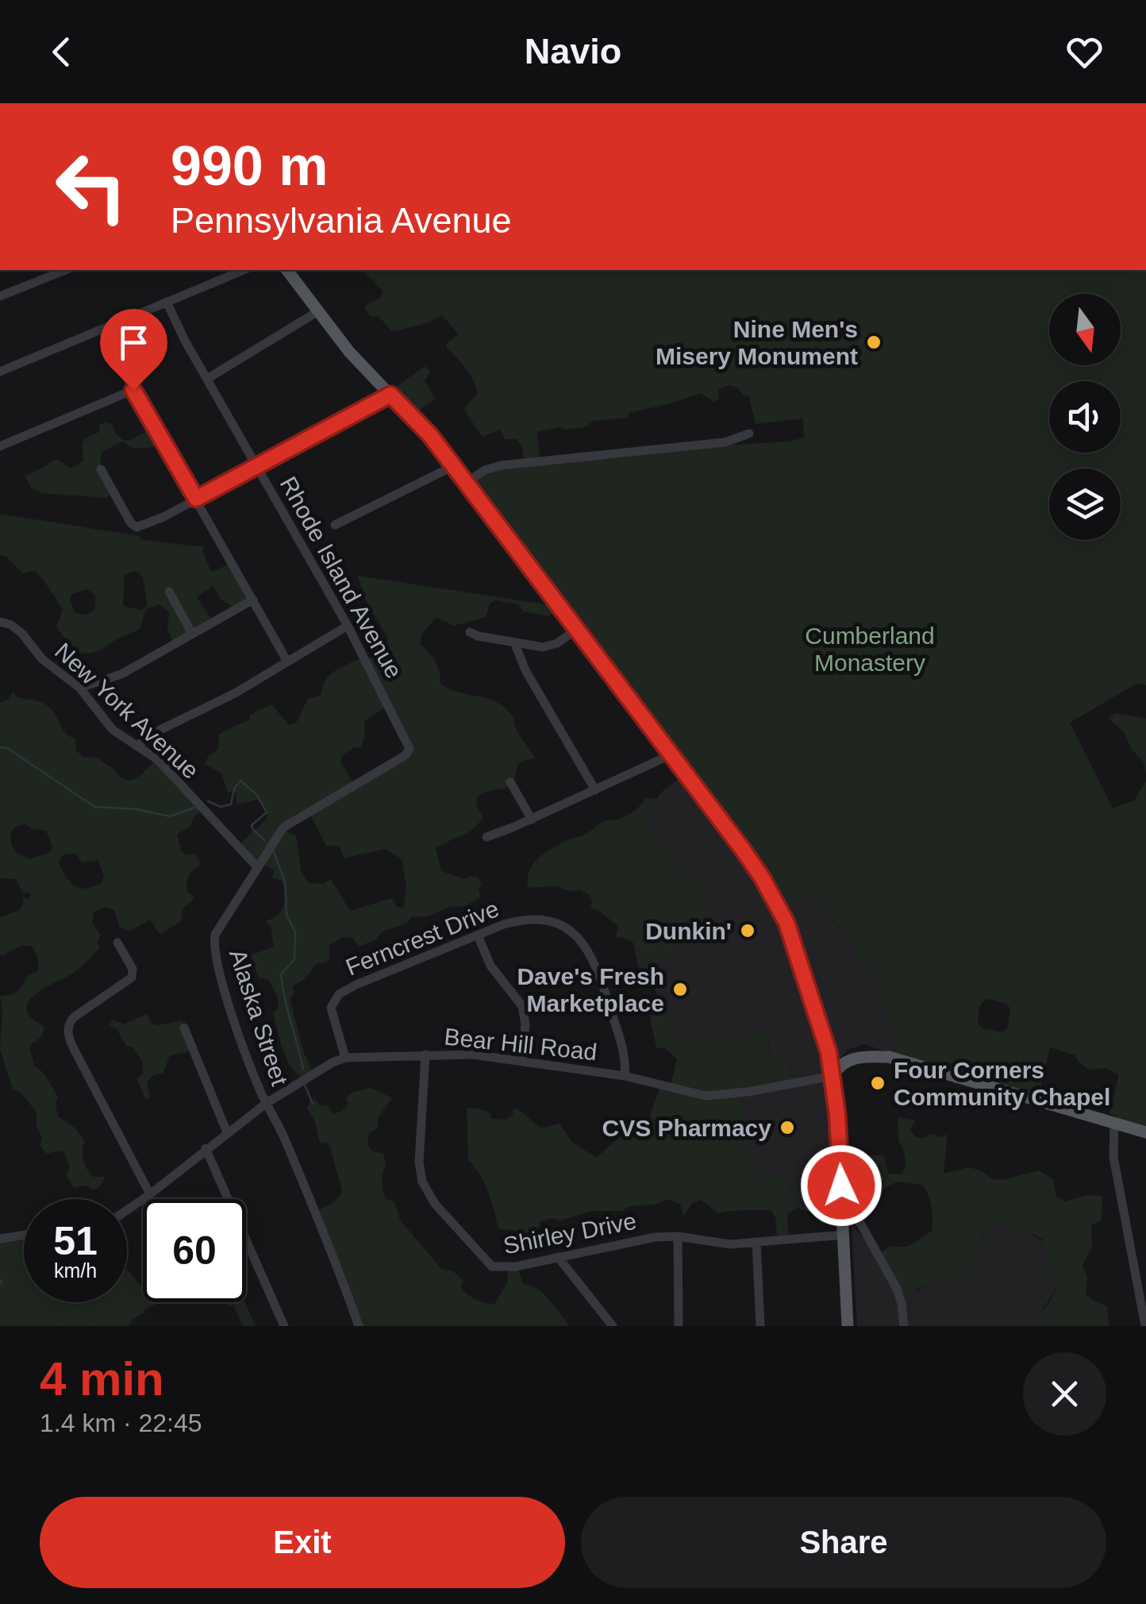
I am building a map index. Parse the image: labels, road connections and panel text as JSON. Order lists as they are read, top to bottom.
{
  "streets": {
    "street": [
      "Rhode Island Avenue",
      "New York Avenue",
      "Ferncrest Drive",
      "Alaska Street",
      "Bear Hill Road",
      "Shirley Drive"
    ]
  },
  "crossings": [
    ["Rhode Island Avenue", "Alaska Street"],
    ["New York Avenue", "Alaska Street"],
    ["Ferncrest Drive", "Bear Hill Road"],
    ["Alaska Street", "Bear Hill Road"],
    ["Bear Hill Road", "Shirley Drive"]
  ],
  "parks": ["Cumberland Monastery"],
  "places": [
    "Nine Men's Misery Monument",
    "Dunkin'",
    "Dave's Fresh Marketplace",
    "Four Corners Community Chapel",
    "CVS Pharmacy"
  ],
  "north": "bottom",
  "page": {
    "header": "Navio",
    "turn": ["990 m", "Pennsylvania Avenue"],
    "speed": "51 km/h",
    "limit": "60",
    "heading": ["4 min", "1.4 km · 22:45"],
    "buttons": ["Exit", "Share"]
  }
}
